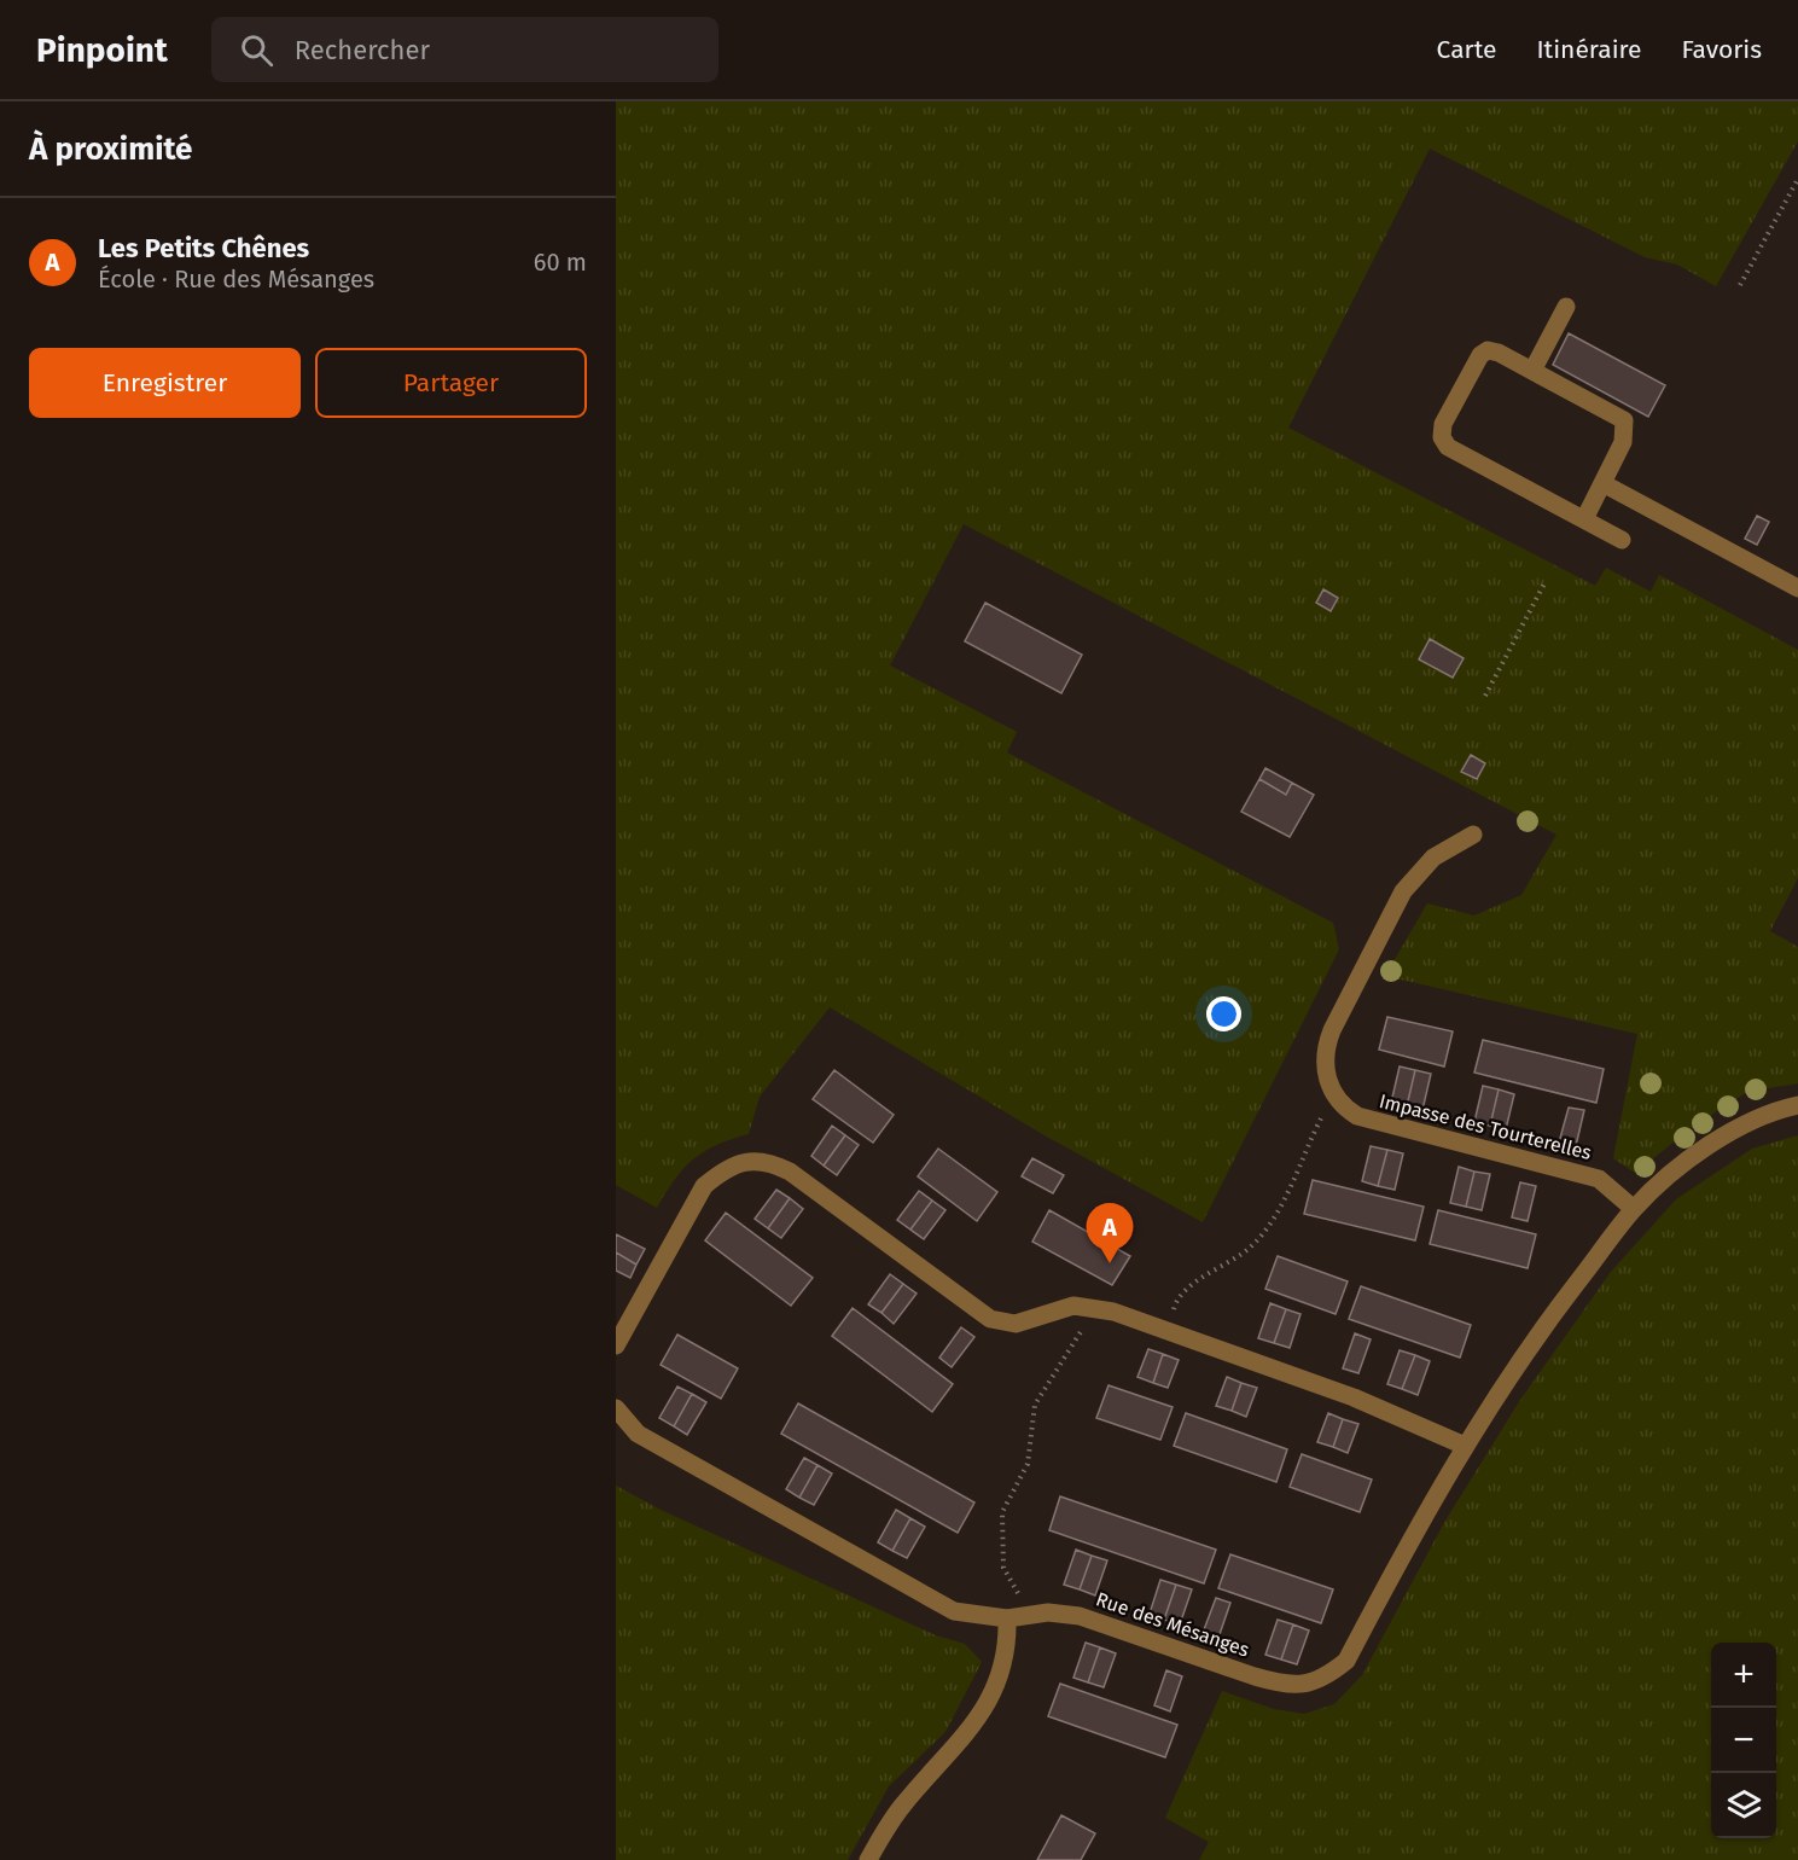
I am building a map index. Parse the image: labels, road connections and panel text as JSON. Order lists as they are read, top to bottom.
{
  "streets": {
    "street": ["Impasse des Tourterelles", "Rue des Mésanges"]
  },
  "crossings": [
    ["Impasse des Tourterelles", "Rue des Mésanges"]
  ],
  "page": {
    "header": "Pinpoint",
    "search": "Rechercher",
    "nav": ["Carte", "Itinéraire", "Favoris"],
    "heading": "À proximité",
    "list": [
      {
        "mark": "A",
        "name": "Les Petits Chênes",
        "note": "École · Rue des Mésanges",
        "value": "60 m"
      }
    ],
    "buttons": ["Enregistrer", "Partager"],
    "pins": "A",
    "map_buttons": ["+", "−"]
  }
}
